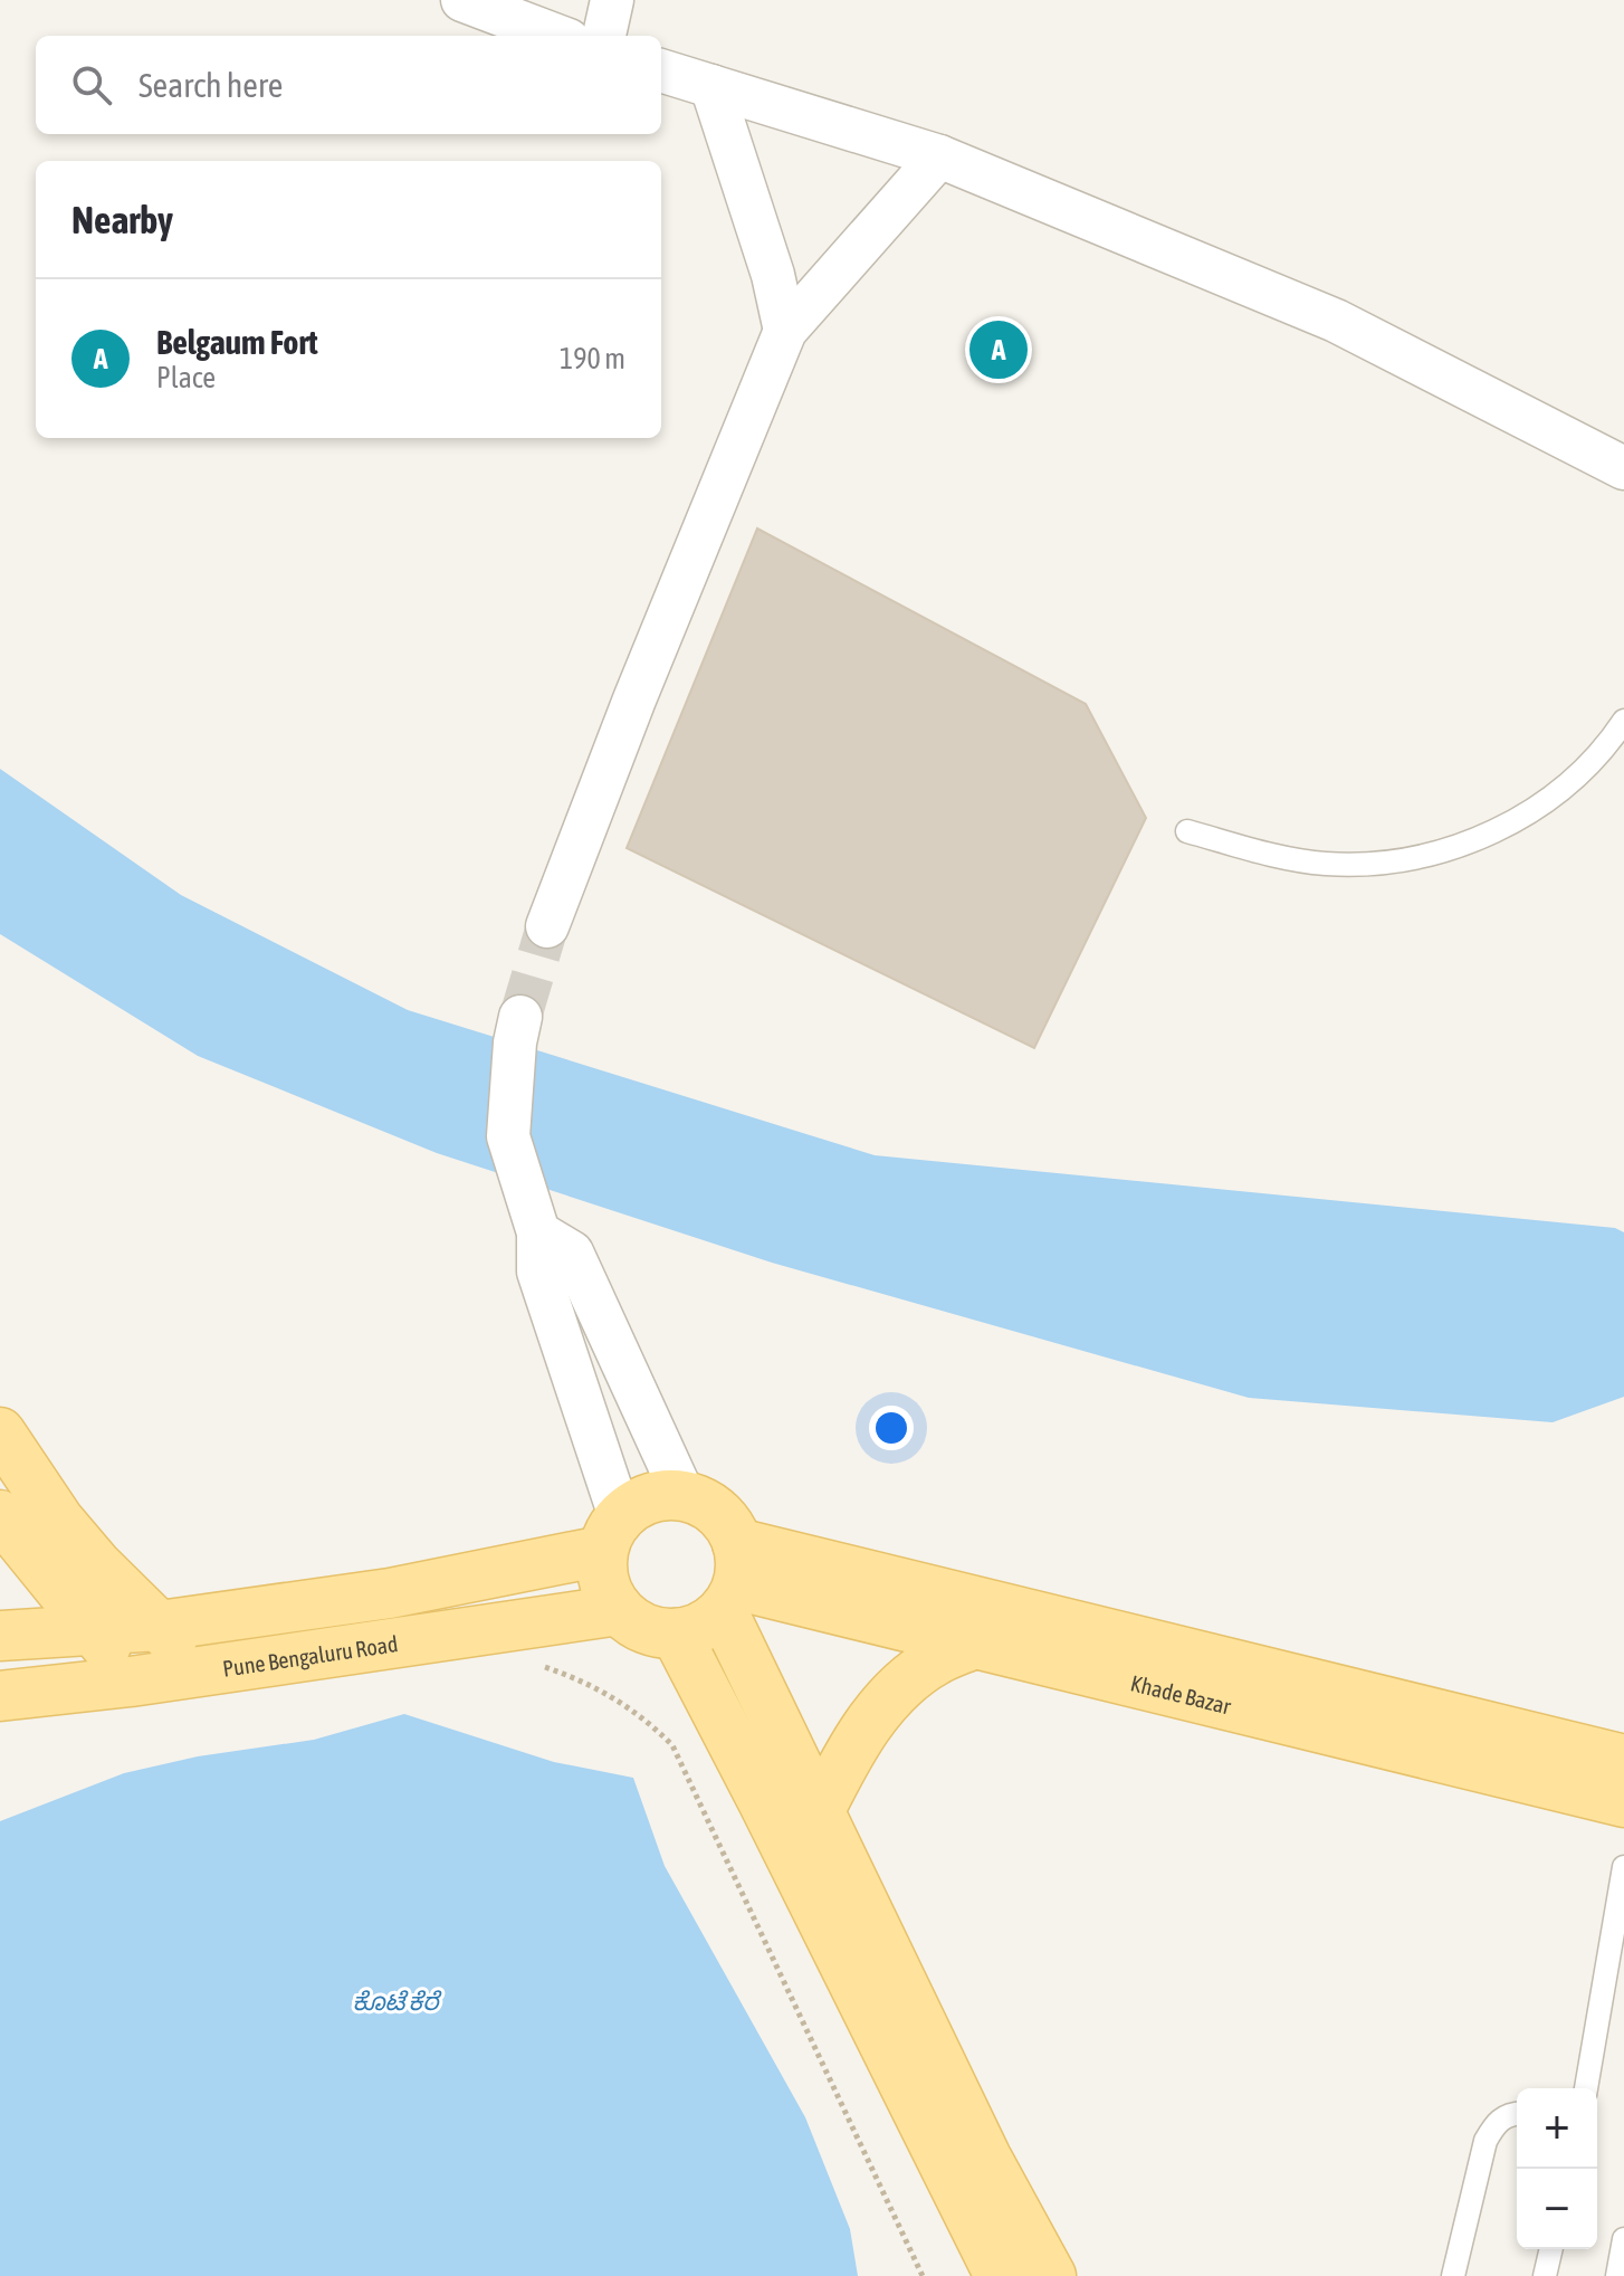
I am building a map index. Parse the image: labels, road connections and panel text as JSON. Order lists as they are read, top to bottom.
{
  "streets": {
    "main road": ["Pune Bengaluru Road", "Khade Bazar"]
  },
  "crossings": [
    ["Pune Bengaluru Road", "Khade Bazar"]
  ],
  "water": ["ಕೊಟೆ ಕೆರೆ"],
  "page": {
    "search": "Search here",
    "heading": "Nearby",
    "list": [
      {
        "mark": "A",
        "name": "Belgaum Fort",
        "note": "Place",
        "value": "190 m"
      }
    ],
    "pins": "A",
    "map_buttons": ["+", "−"]
  }
}
